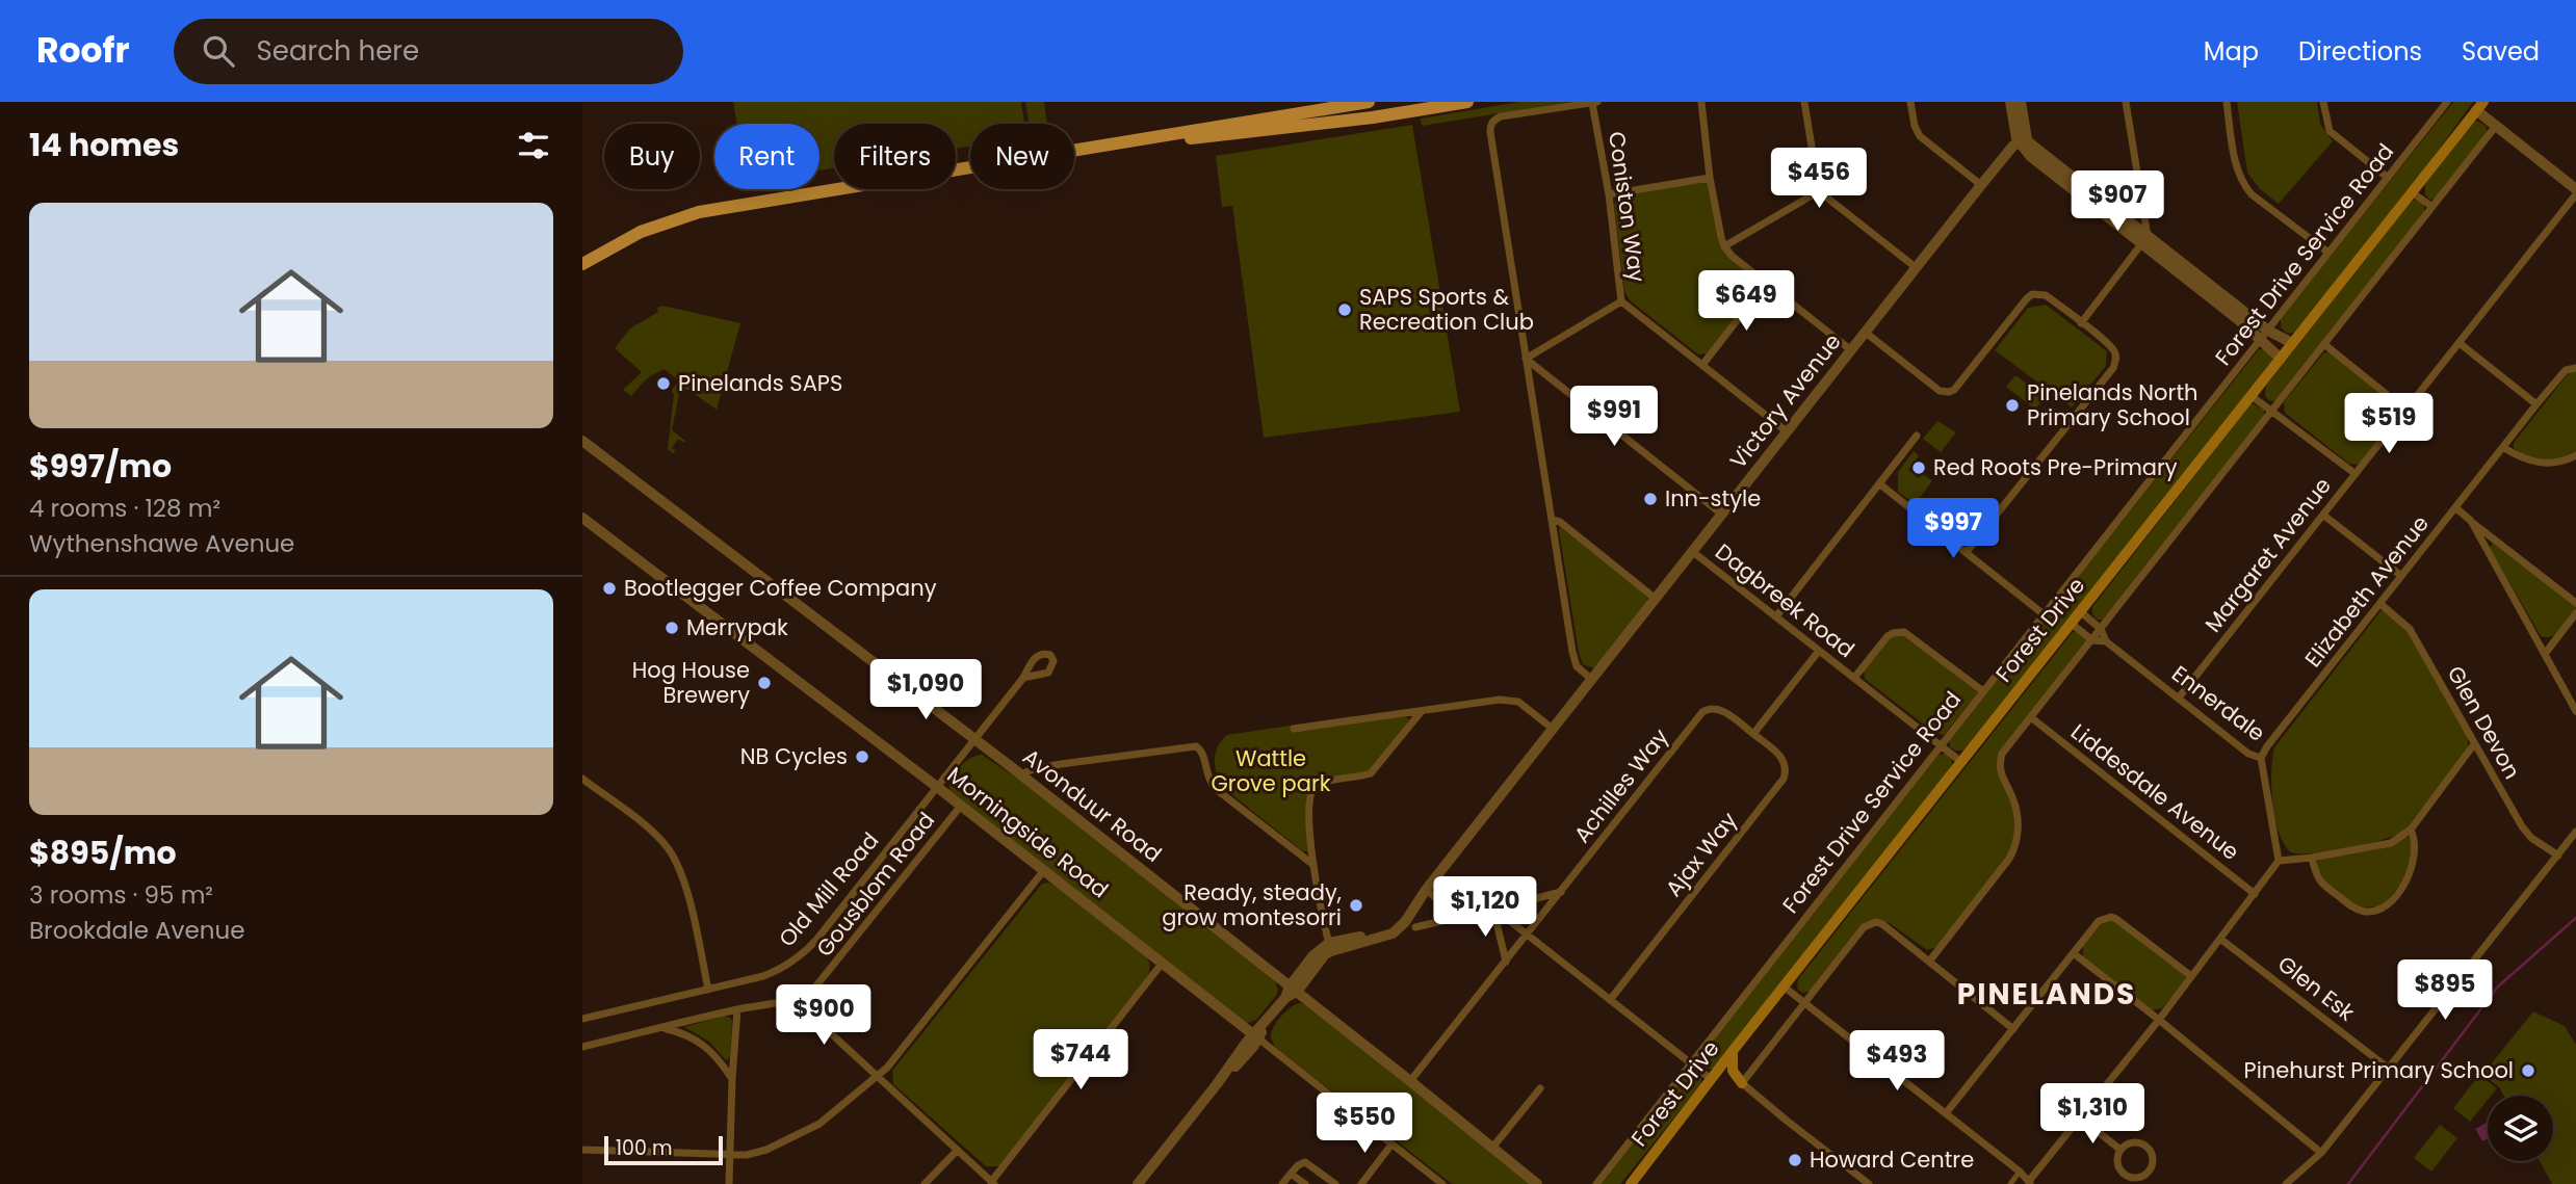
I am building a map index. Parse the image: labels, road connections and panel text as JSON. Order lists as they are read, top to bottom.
{
  "streets": {
    "main road": ["Forest Drive"],
    "street": [
      "Coniston Way",
      "Forest Drive Service Road",
      "Victory Avenue",
      "Margaret Avenue",
      "Elizabeth Avenue",
      "Dagbreek Road",
      "Ennerdale",
      "Glen Devon",
      "Achilles Way",
      "Liddesdale Avenue",
      "Avonduur Road",
      "Morningside Road",
      "Ajax Way",
      "Gousblom Road",
      "Old Mill Road",
      "Glen Esk"
    ]
  },
  "crossings": [
    ["Coniston Way", "Victory Avenue"],
    ["Forest Drive Service Road", "Dagbreek Road"],
    ["Victory Avenue", "Dagbreek Road"],
    ["Victory Avenue", "Avonduur Road"],
    ["Victory Avenue", "Morningside Road"],
    ["Margaret Avenue", "Ennerdale"],
    ["Elizabeth Avenue", "Ennerdale"],
    ["Elizabeth Avenue", "Glen Devon"],
    ["Dagbreek Road", "Forest Drive"],
    ["Forest Drive", "Ennerdale"],
    ["Achilles Way", "Avonduur Road"],
    ["Achilles Way", "Ajax Way"],
    ["Avonduur Road", "Old Mill Road"],
    ["Morningside Road", "Gousblom Road"],
    ["Morningside Road", "Old Mill Road"]
  ],
  "districts": ["PINELANDS"],
  "parks": ["Wattle Grove park"],
  "places": [
    "SAPS Sports & Recreation Club",
    "Pinelands SAPS",
    "Pinelands North Primary School",
    "Red Roots Pre-Primary",
    "Inn-style",
    "Bootlegger Coffee Company",
    "Merrypak",
    "Hog House Brewery",
    "NB Cycles",
    "Ready, steady, grow montesorri",
    "Pinehurst Primary School",
    "Howard Centre"
  ],
  "scale_bar": "100 m",
  "page": {
    "header": "Roofr",
    "search": "Search here",
    "nav": ["Map", "Directions", "Saved"],
    "heading": "14 homes",
    "chip": [
      "Buy",
      "Rent",
      "Filters",
      "New"
    ],
    "price": [
      "$456",
      "$907",
      "$649",
      "$991",
      "$519",
      "$997",
      "$1,090",
      "$1,120",
      "$895",
      "$900",
      "$744",
      "$493",
      "$1,310",
      "$550"
    ],
    "list": [
      {
        "name": "$997/mo",
        "note": "4 rooms · 128 m² · Wythenshawe Avenue"
      },
      {
        "name": "$895/mo",
        "note": "3 rooms · 95 m² · Brookdale Avenue"
      }
    ],
    "scale": "100 m"
  }
}
